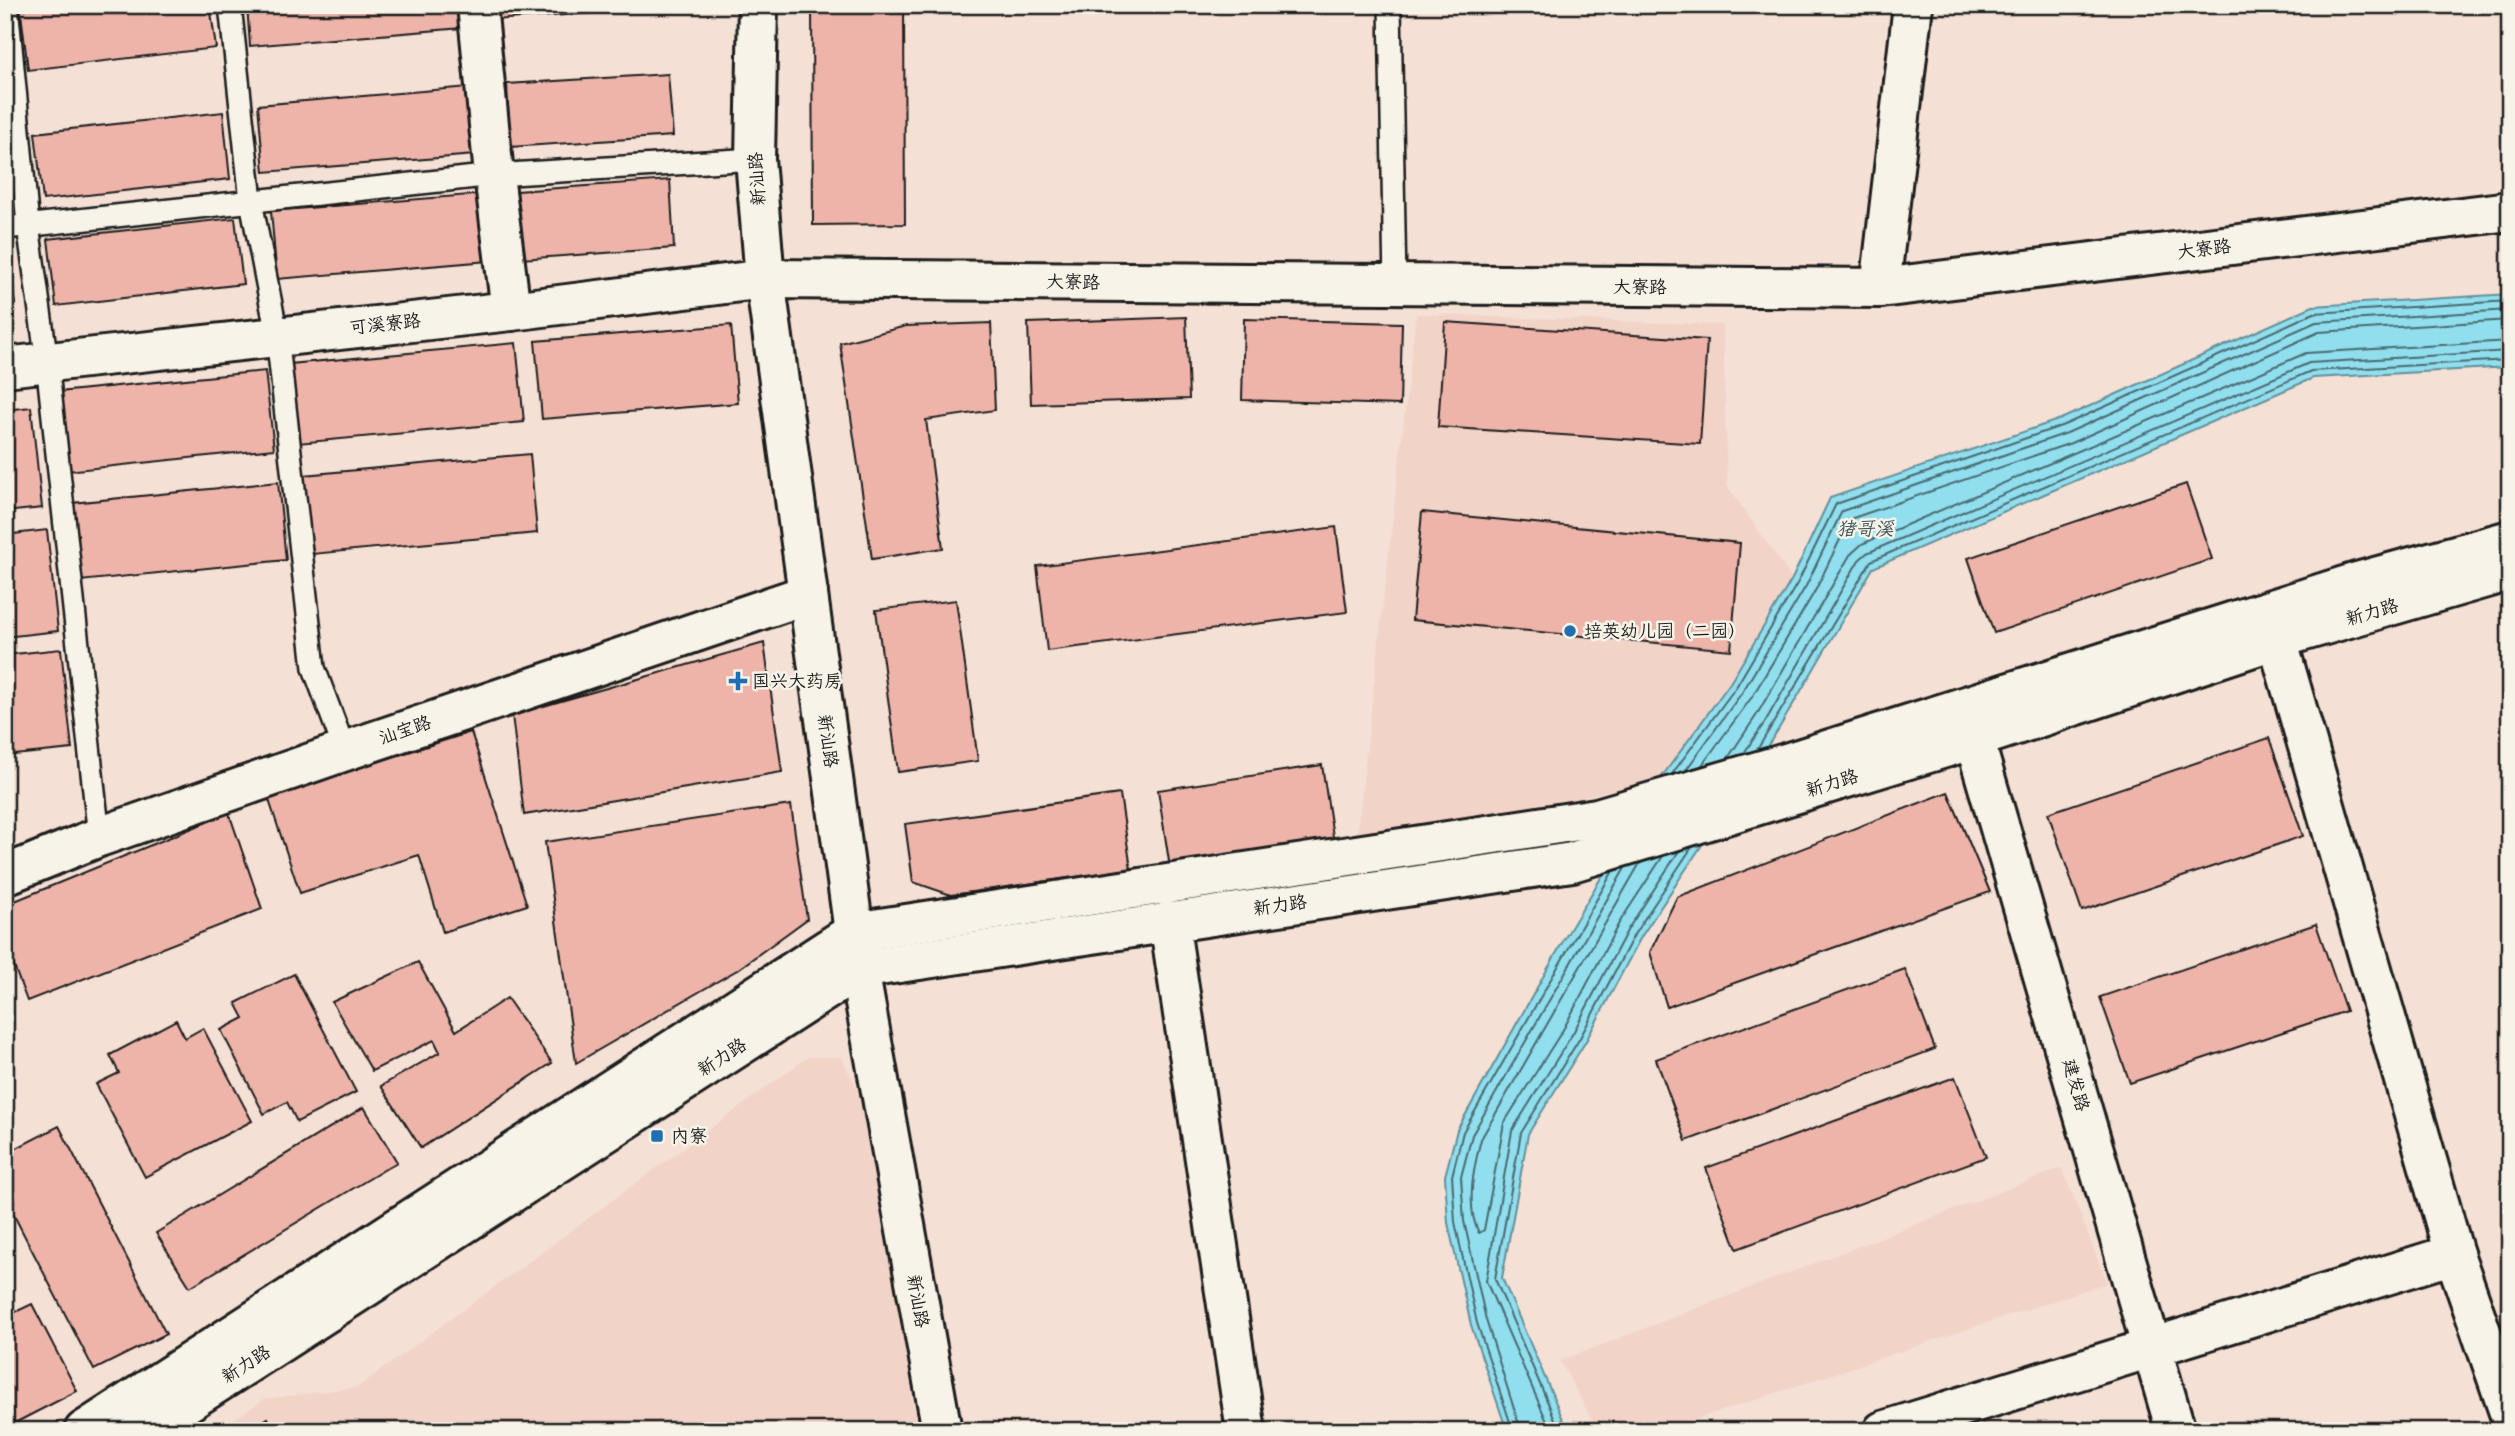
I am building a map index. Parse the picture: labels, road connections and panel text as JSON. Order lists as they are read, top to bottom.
{
  "streets": {
    "street": [
      "新汕路",
      "大寮路",
      "可溪寮路",
      "新力路",
      "汕宝路",
      "建发路"
    ]
  },
  "crossings": [
    ["新汕路", "大寮路"],
    ["新汕路", "可溪寮路"],
    ["新汕路", "新力路"],
    ["新汕路", "汕宝路"],
    ["大寮路", "可溪寮路"],
    ["新力路", "建发路"]
  ],
  "water": ["猪哥溪"],
  "places": {
    "other": ["培英幼儿园（二园）"],
    "health": ["国兴大药房"],
    "transit": ["内寮"]
  }
}
